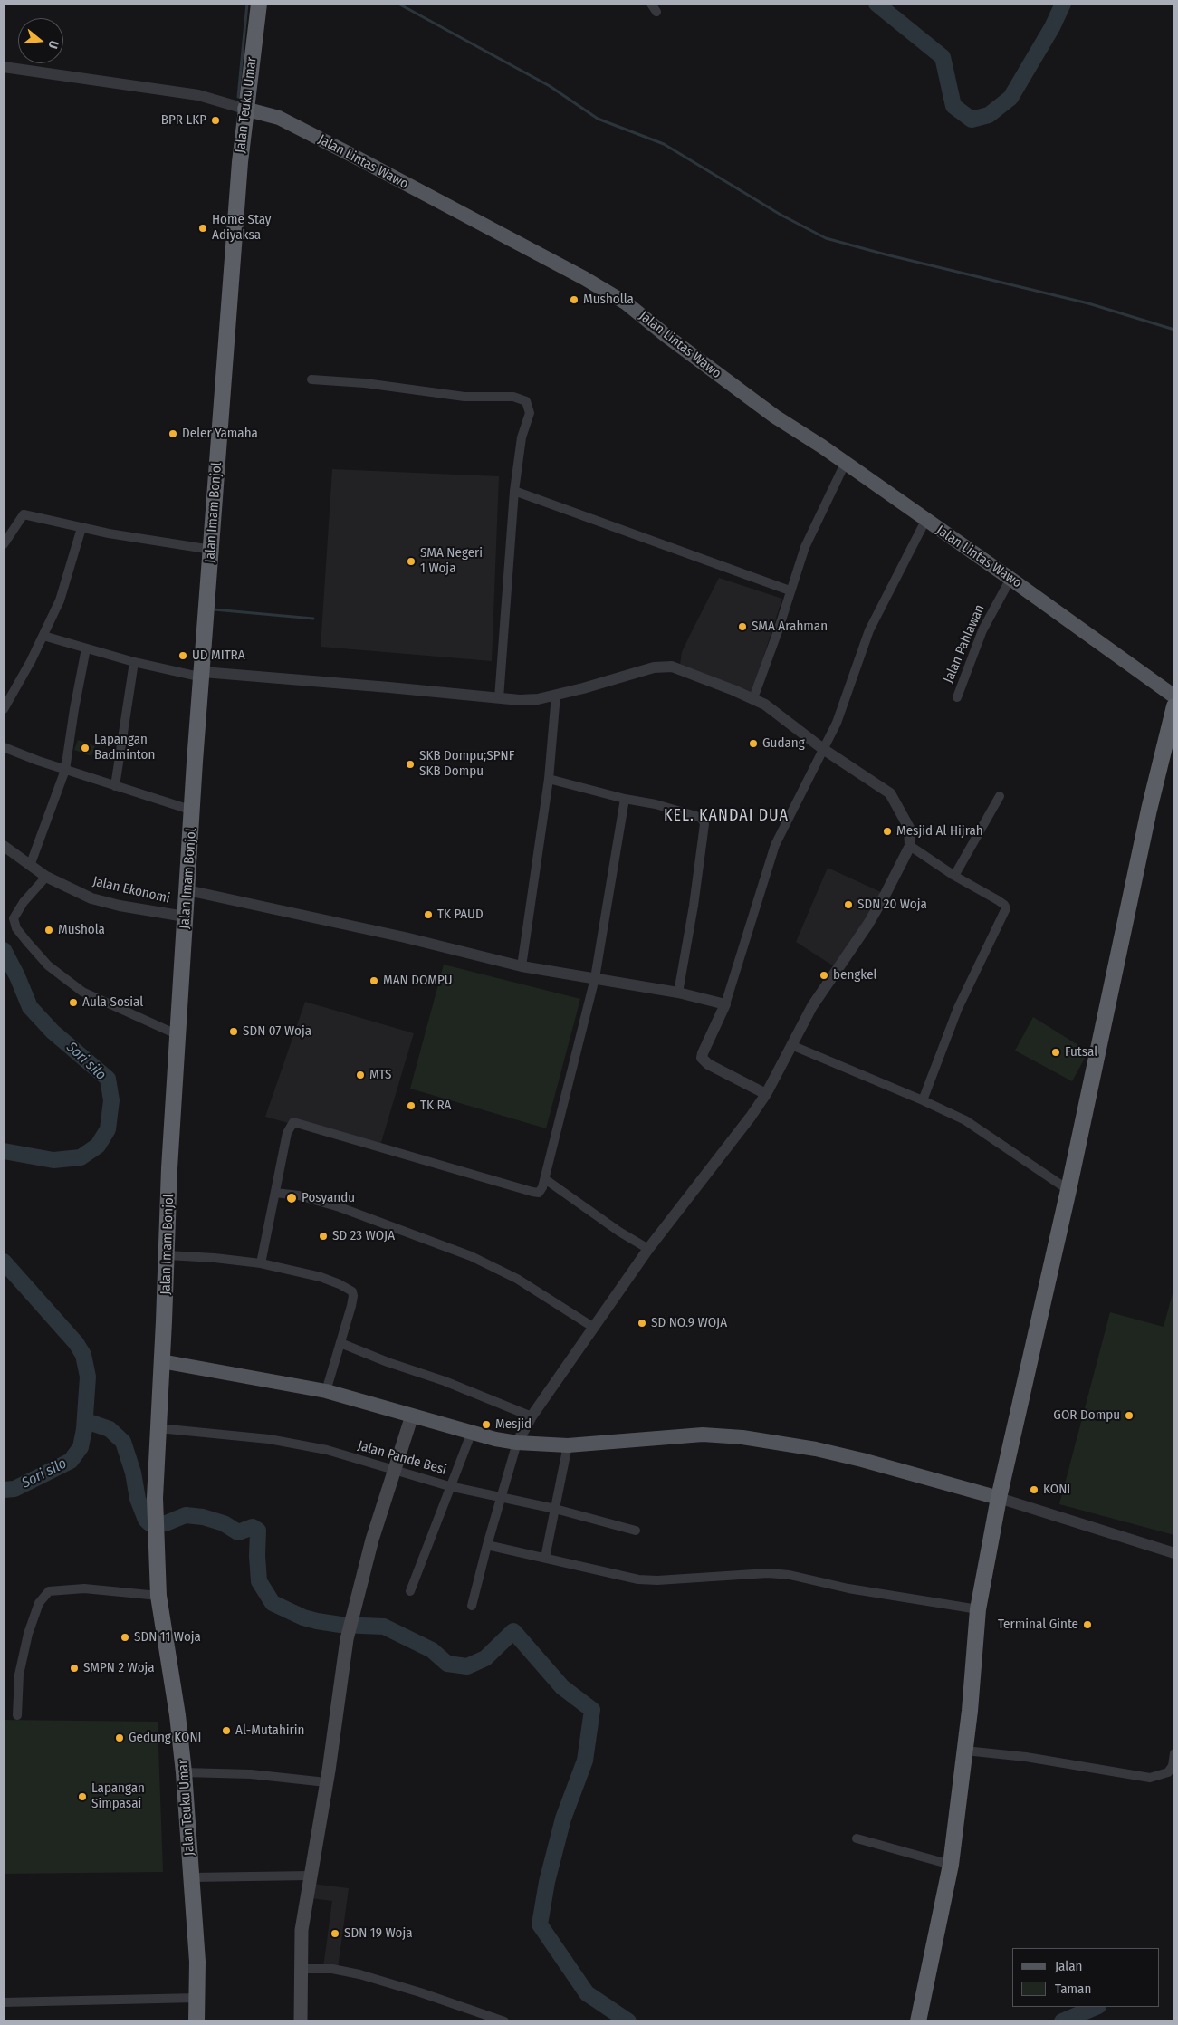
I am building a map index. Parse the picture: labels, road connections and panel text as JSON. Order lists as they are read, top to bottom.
{
  "streets": {
    "highway": ["Jalan Teuku Umar", "Jalan Imam Bonjol"],
    "main road": ["Jalan Lintas Wawo"],
    "street": ["Jalan Pahlawan", "Jalan Ekonomi", "Jalan Pande Besi"]
  },
  "crossings": [
    ["Jalan Teuku Umar", "Jalan Lintas Wawo"],
    ["Jalan Teuku Umar", "Jalan Imam Bonjol"],
    ["Jalan Lintas Wawo", "Jalan Pahlawan"],
    ["Jalan Imam Bonjol", "Jalan Ekonomi"],
    ["Jalan Imam Bonjol", "Jalan Pande Besi"]
  ],
  "districts": ["KEL. KANDAI DUA"],
  "water": ["Sori silo"],
  "places": [
    "BPR LKP",
    "Home Stay Adiyaksa",
    "Musholla",
    "Deler Yamaha",
    "SMA Negeri 1 Woja",
    "SMA Arahman",
    "UD MITRA",
    "Gudang",
    "Lapangan Badminton",
    "SKB Dompu;SPNF SKB Dompu",
    "Mesjid Al Hijrah",
    "SDN 20 Woja",
    "TK PAUD",
    "Mushola",
    "bengkel",
    "MAN DOMPU",
    "Aula Sosial",
    "SDN 07 Woja",
    "Futsal",
    "MTS",
    "TK RA",
    "Posyandu",
    "SD 23 WOJA",
    "SD NO.9 WOJA",
    "GOR Dompu",
    "Mesjid",
    "KONI",
    "Terminal Ginte",
    "SDN 11 Woja",
    "SMPN 2 Woja",
    "Al-Mutahirin",
    "Gedung KONI",
    "Lapangan Simpasai",
    "SDN 19 Woja"
  ],
  "legend": ["Jalan", "Taman"],
  "north": "right"
}
